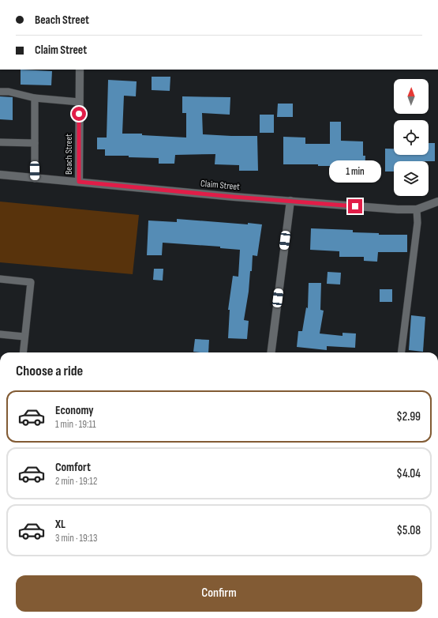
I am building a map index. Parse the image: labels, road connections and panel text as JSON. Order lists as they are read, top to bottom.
{
  "streets": {
    "street": ["Beach Street", "Claim Street"]
  },
  "crossings": [
    ["Beach Street", "Claim Street"]
  ],
  "north": "top",
  "page": {
    "banner": ["Beach Street", "Claim Street"],
    "bubble": "1 min",
    "heading": "Choose a ride",
    "list": [
      {
        "name": "Economy",
        "note": "1 min · 19:11",
        "value": "$2.99"
      },
      {
        "name": "Comfort",
        "note": "2 min · 19:12",
        "value": "$4.04"
      },
      {
        "name": "XL",
        "note": "3 min · 19:13",
        "value": "$5.08"
      }
    ],
    "buttons": "Confirm"
  }
}
